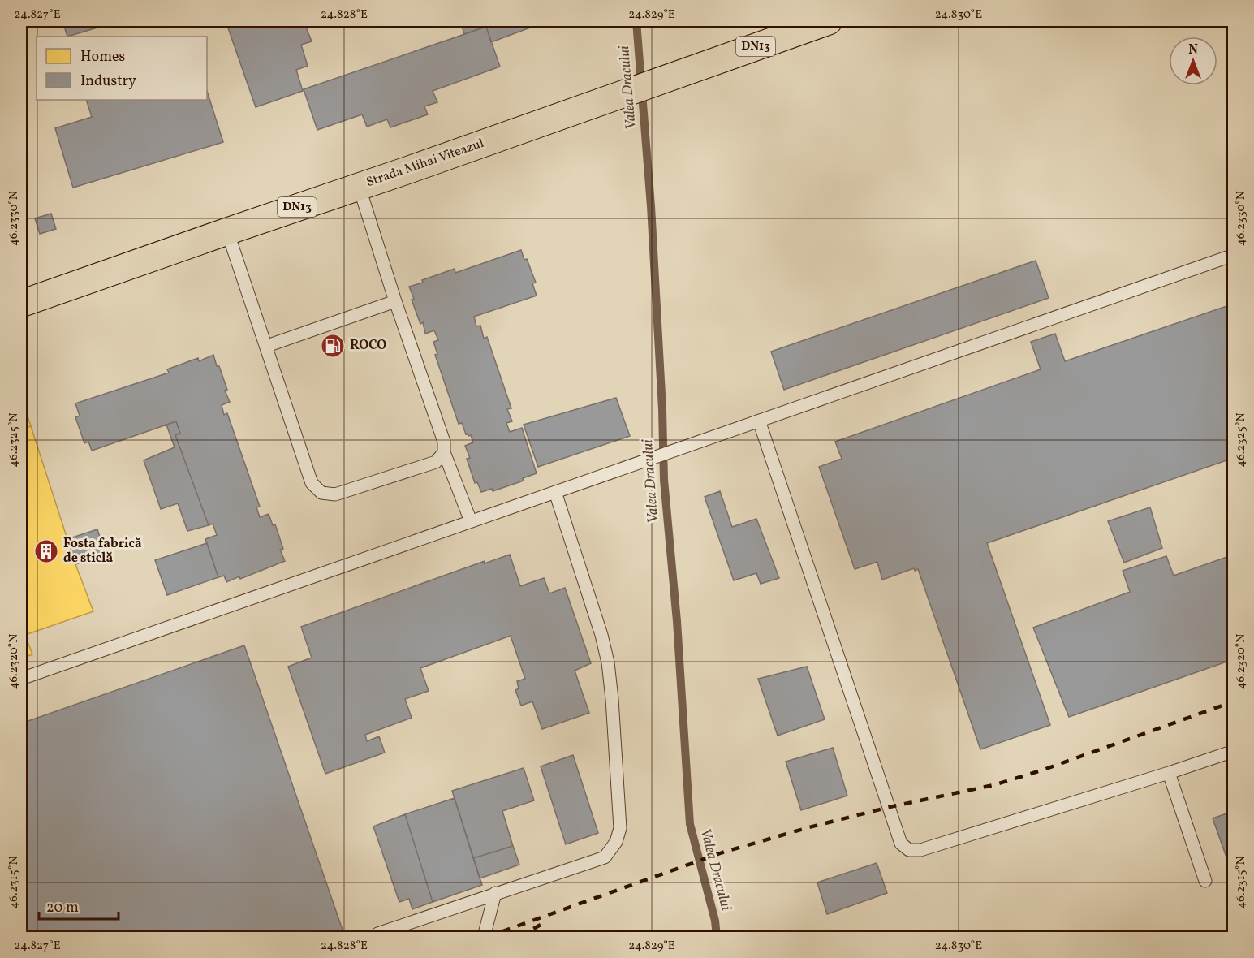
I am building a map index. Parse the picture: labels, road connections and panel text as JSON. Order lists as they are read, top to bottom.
{
  "streets": {
    "highway": ["DN13", "Strada Mihai Viteazul"]
  },
  "water": ["Valea Dracului"],
  "places": {
    "fuel station": ["ROCO"],
    "building": ["Fosta fabrică de sticlă"]
  },
  "legend": ["Homes", "Industry"],
  "scale_bar": "20 m",
  "north": "top",
  "coordinates": [
    "24.827°E",
    "24.828°E",
    "24.829°E",
    "24.830°E",
    "46.2330°N",
    "46.2325°N",
    "46.2320°N",
    "46.2315°N"
  ]
}
